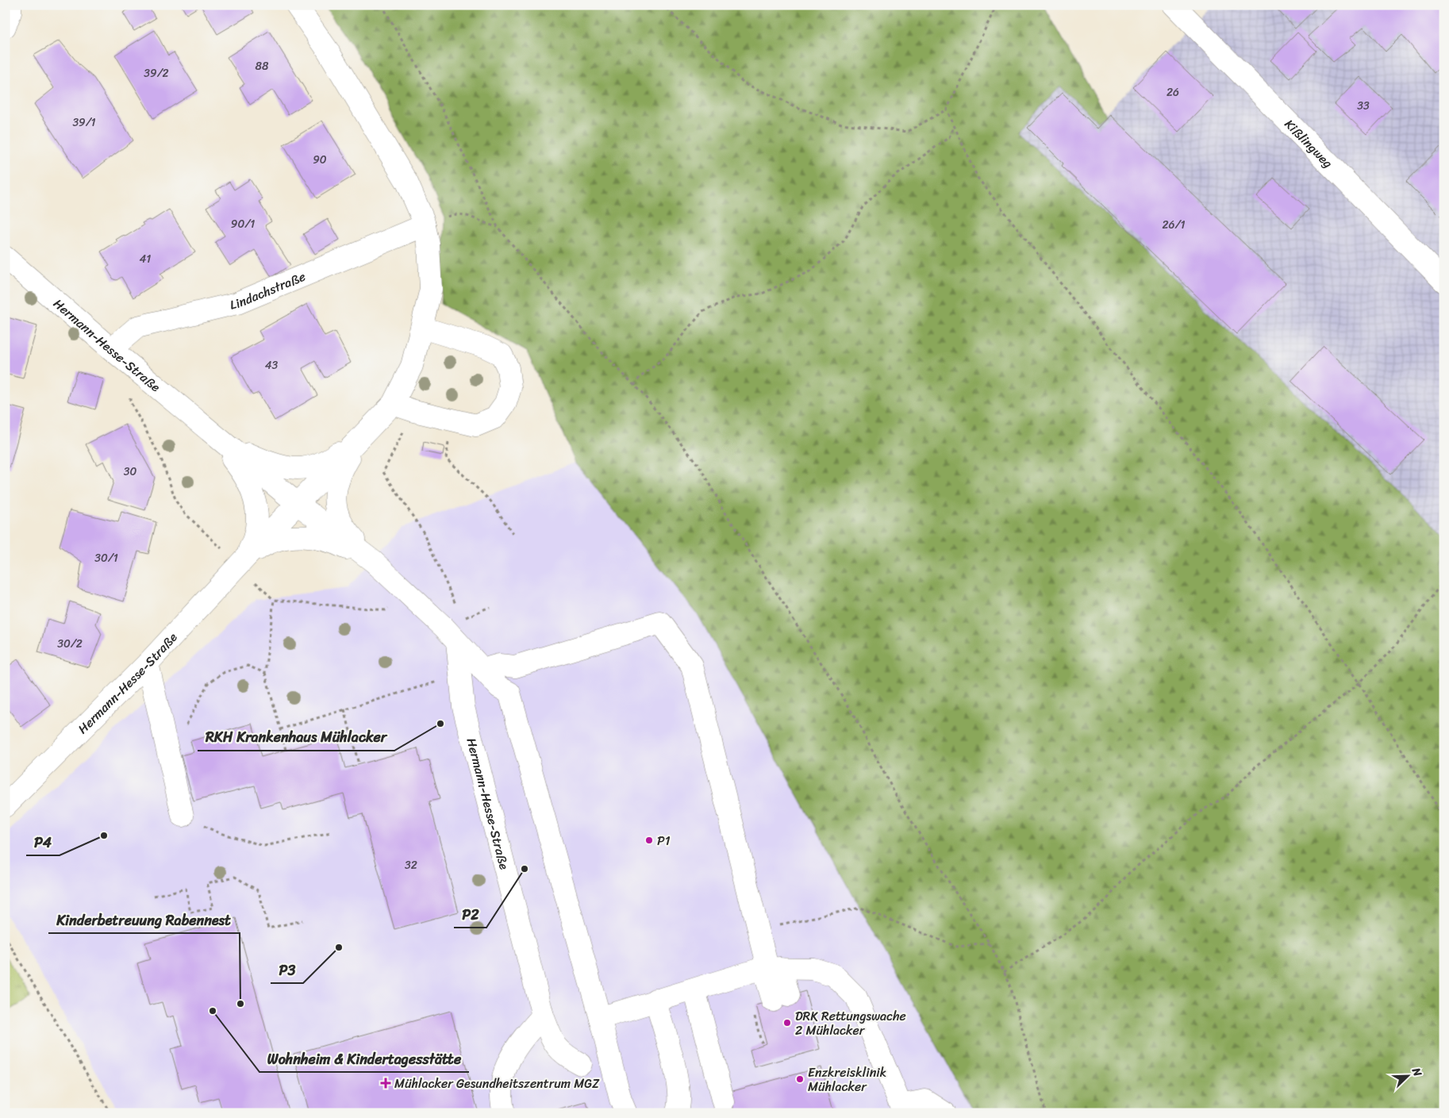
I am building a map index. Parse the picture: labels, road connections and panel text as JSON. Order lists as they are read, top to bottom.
{
  "streets": {
    "street": ["Kißlingweg", "Lindachstraße", "Hermann-Hesse-Straße"]
  },
  "crossings": [
    ["Lindachstraße", "Hermann-Hesse-Straße"]
  ],
  "places": {
    "other": [
      "RKH Krankenhaus Mühlacker",
      "P4",
      "P1",
      "P2",
      "P3",
      "Kinderbetreuung Rabennest",
      "Wohnheim & Kindertagesstätte",
      "DRK Rettungswache 2 Mühlacker",
      "Enzkreisklinik Mühlacker"
    ],
    "health": ["Mühlacker Gesundheitszentrum MGZ"]
  },
  "house_numbers": [
    "88",
    "39/2",
    "26",
    "33",
    "39/1",
    "90",
    "90/1",
    "26/1",
    "41",
    "43",
    "30",
    "30/1",
    "30/2",
    "32"
  ],
  "north": "top right"
}
